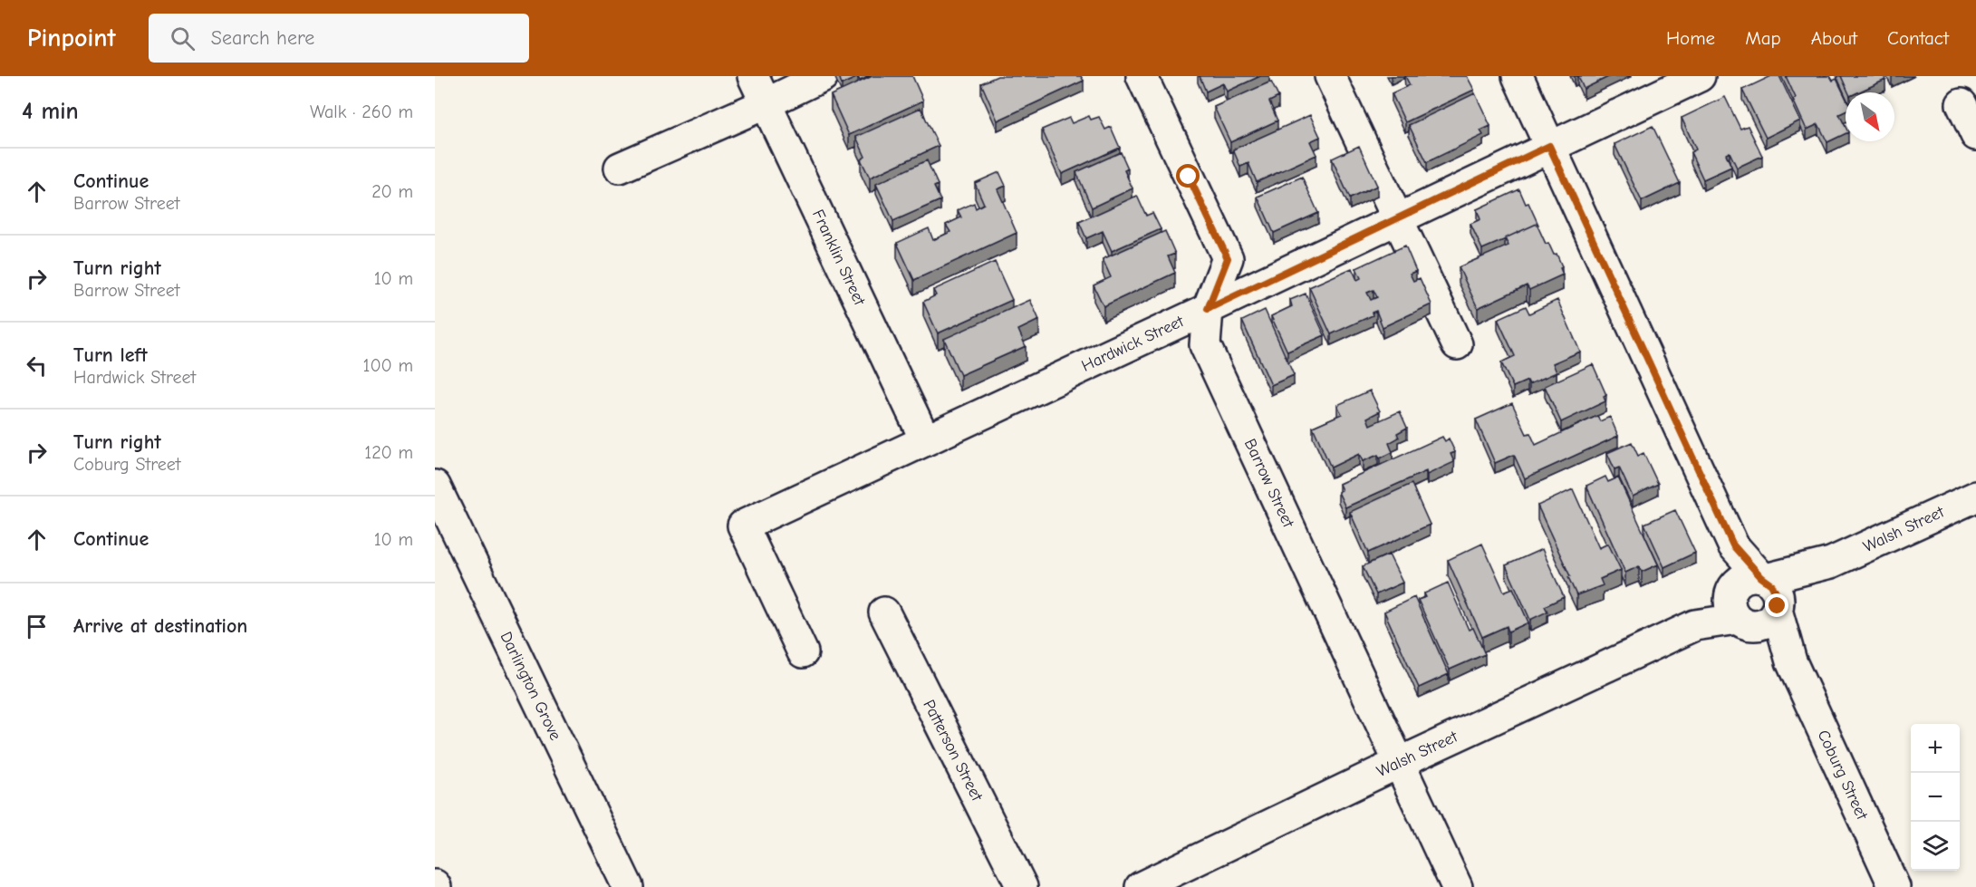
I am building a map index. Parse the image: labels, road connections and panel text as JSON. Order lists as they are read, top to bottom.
{
  "streets": {
    "street": [
      "Franklin Street",
      "Hardwick Street",
      "Barrow Street",
      "Walsh Street",
      "Darlington Grove",
      "Patterson Street",
      "Coburg Street"
    ]
  },
  "crossings": [
    ["Franklin Street", "Hardwick Street"],
    ["Hardwick Street", "Barrow Street"],
    ["Barrow Street", "Walsh Street"],
    ["Walsh Street", "Coburg Street"]
  ],
  "north": "bottom right",
  "page": {
    "header": "Pinpoint",
    "search": "Search here",
    "nav": [
      "Home",
      "Map",
      "About",
      "Contact"
    ],
    "heading": ["4 min", "Walk · 260 m"],
    "list": [
      ["Continue", "Barrow Street", "20 m"],
      ["Turn right", "Barrow Street", "10 m"],
      ["Turn left", "Hardwick Street", "100 m"],
      ["Turn right", "Coburg Street", "120 m"],
      ["Continue", "10 m"],
      "Arrive at destination"
    ],
    "map_buttons": ["+", "−"]
  }
}
